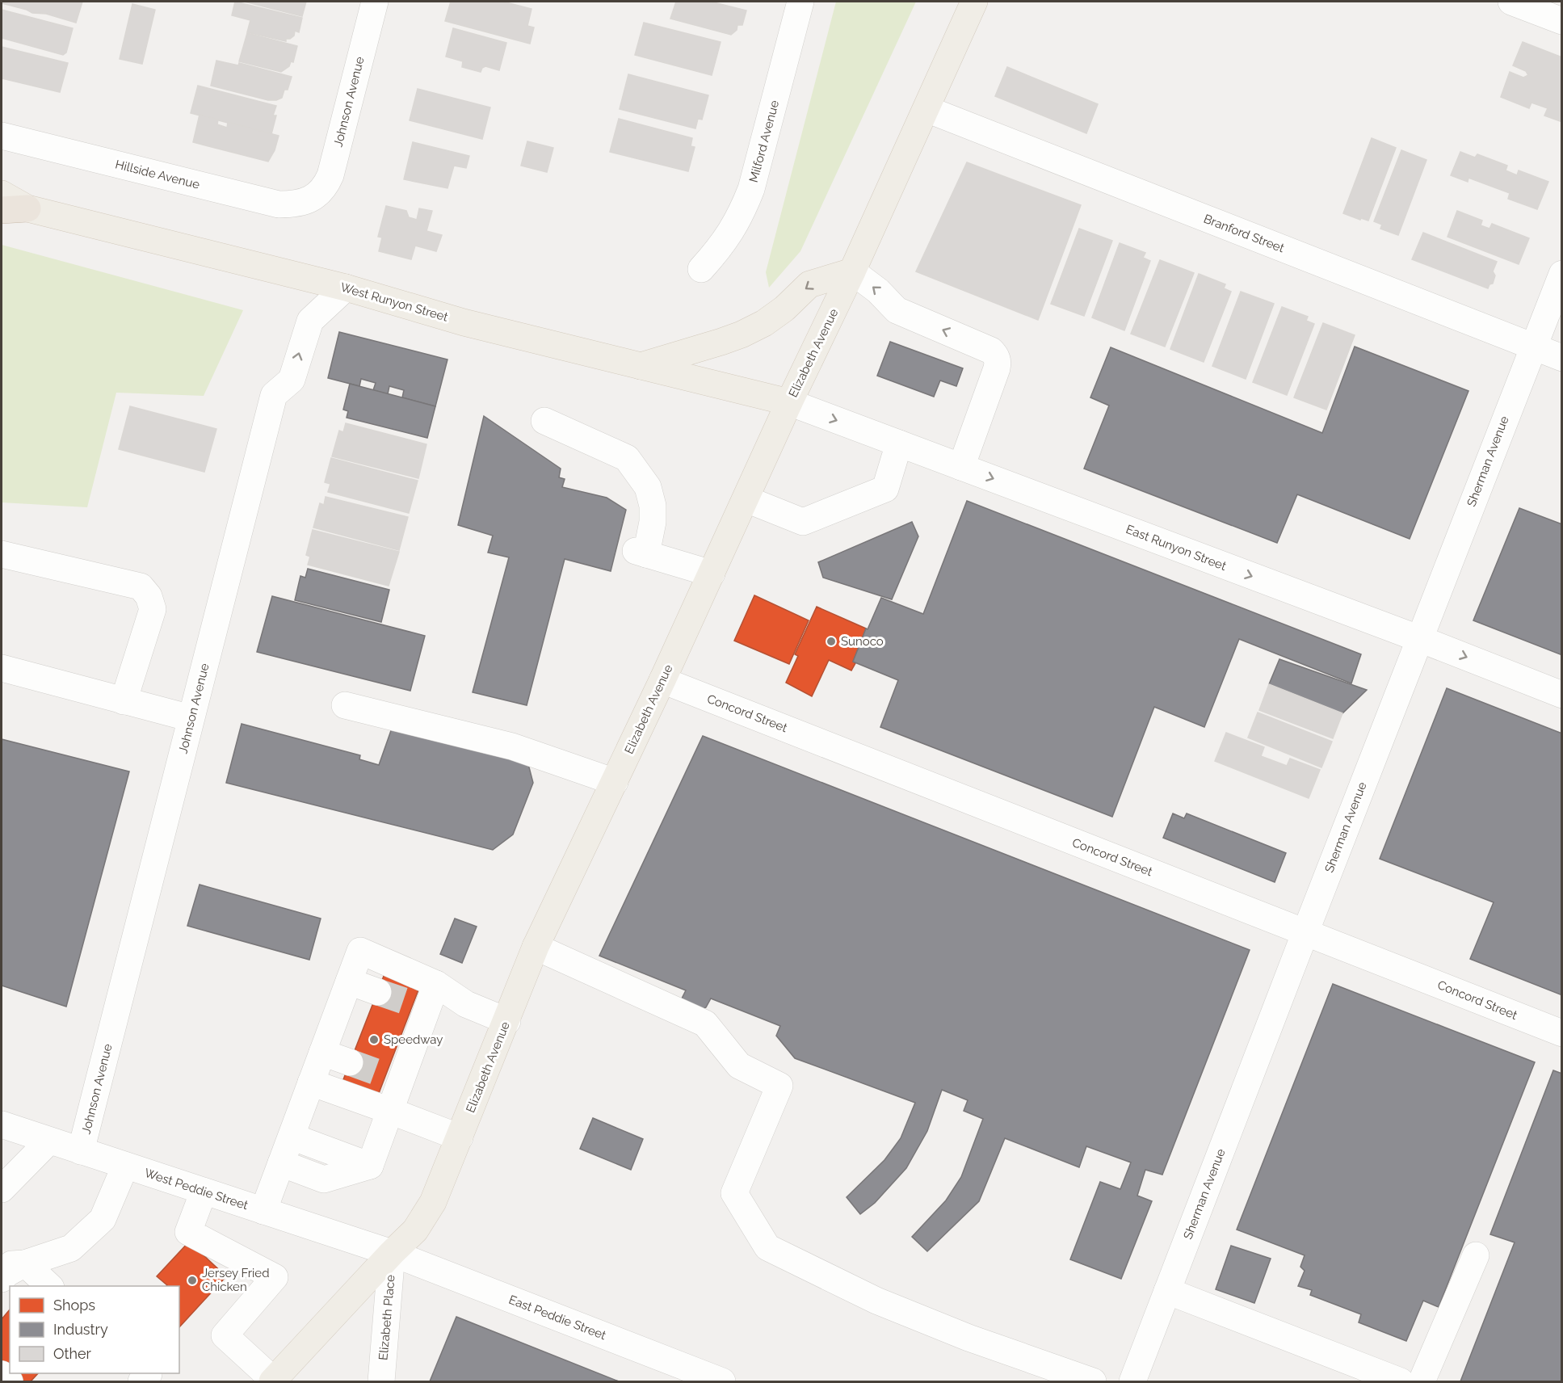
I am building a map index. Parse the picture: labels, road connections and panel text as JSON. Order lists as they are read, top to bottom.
{
  "streets": {
    "main road": ["West Runyon Street", "Elizabeth Avenue"],
    "street": [
      "Johnson Avenue",
      "Milford Avenue",
      "Hillside Avenue",
      "Branford Street",
      "Sherman Avenue",
      "East Runyon Street",
      "Concord Street",
      "West Peddie Street",
      "Elizabeth Place",
      "East Peddie Street"
    ]
  },
  "crossings": [
    ["Johnson Avenue", "Hillside Avenue"],
    ["Johnson Avenue", "West Runyon Street"],
    ["Johnson Avenue", "West Peddie Street"],
    ["Branford Street", "Elizabeth Avenue"],
    ["Branford Street", "Sherman Avenue"],
    ["West Runyon Street", "Elizabeth Avenue"],
    ["West Runyon Street", "East Runyon Street"],
    ["Elizabeth Avenue", "East Runyon Street"],
    ["Elizabeth Avenue", "Concord Street"],
    ["Elizabeth Avenue", "West Peddie Street"],
    ["Elizabeth Avenue", "Elizabeth Place"],
    ["Elizabeth Avenue", "East Peddie Street"],
    ["Sherman Avenue", "East Runyon Street"],
    ["Sherman Avenue", "Concord Street"],
    ["West Peddie Street", "Elizabeth Place"],
    ["West Peddie Street", "East Peddie Street"],
    ["Elizabeth Place", "East Peddie Street"]
  ],
  "one_way": ["Johnson Avenue", "East Runyon Street"],
  "places": ["Sunoco", "Speedway", "Jersey Fried Chicken"],
  "legend": ["Shops", "Industry", "Other"]
}
